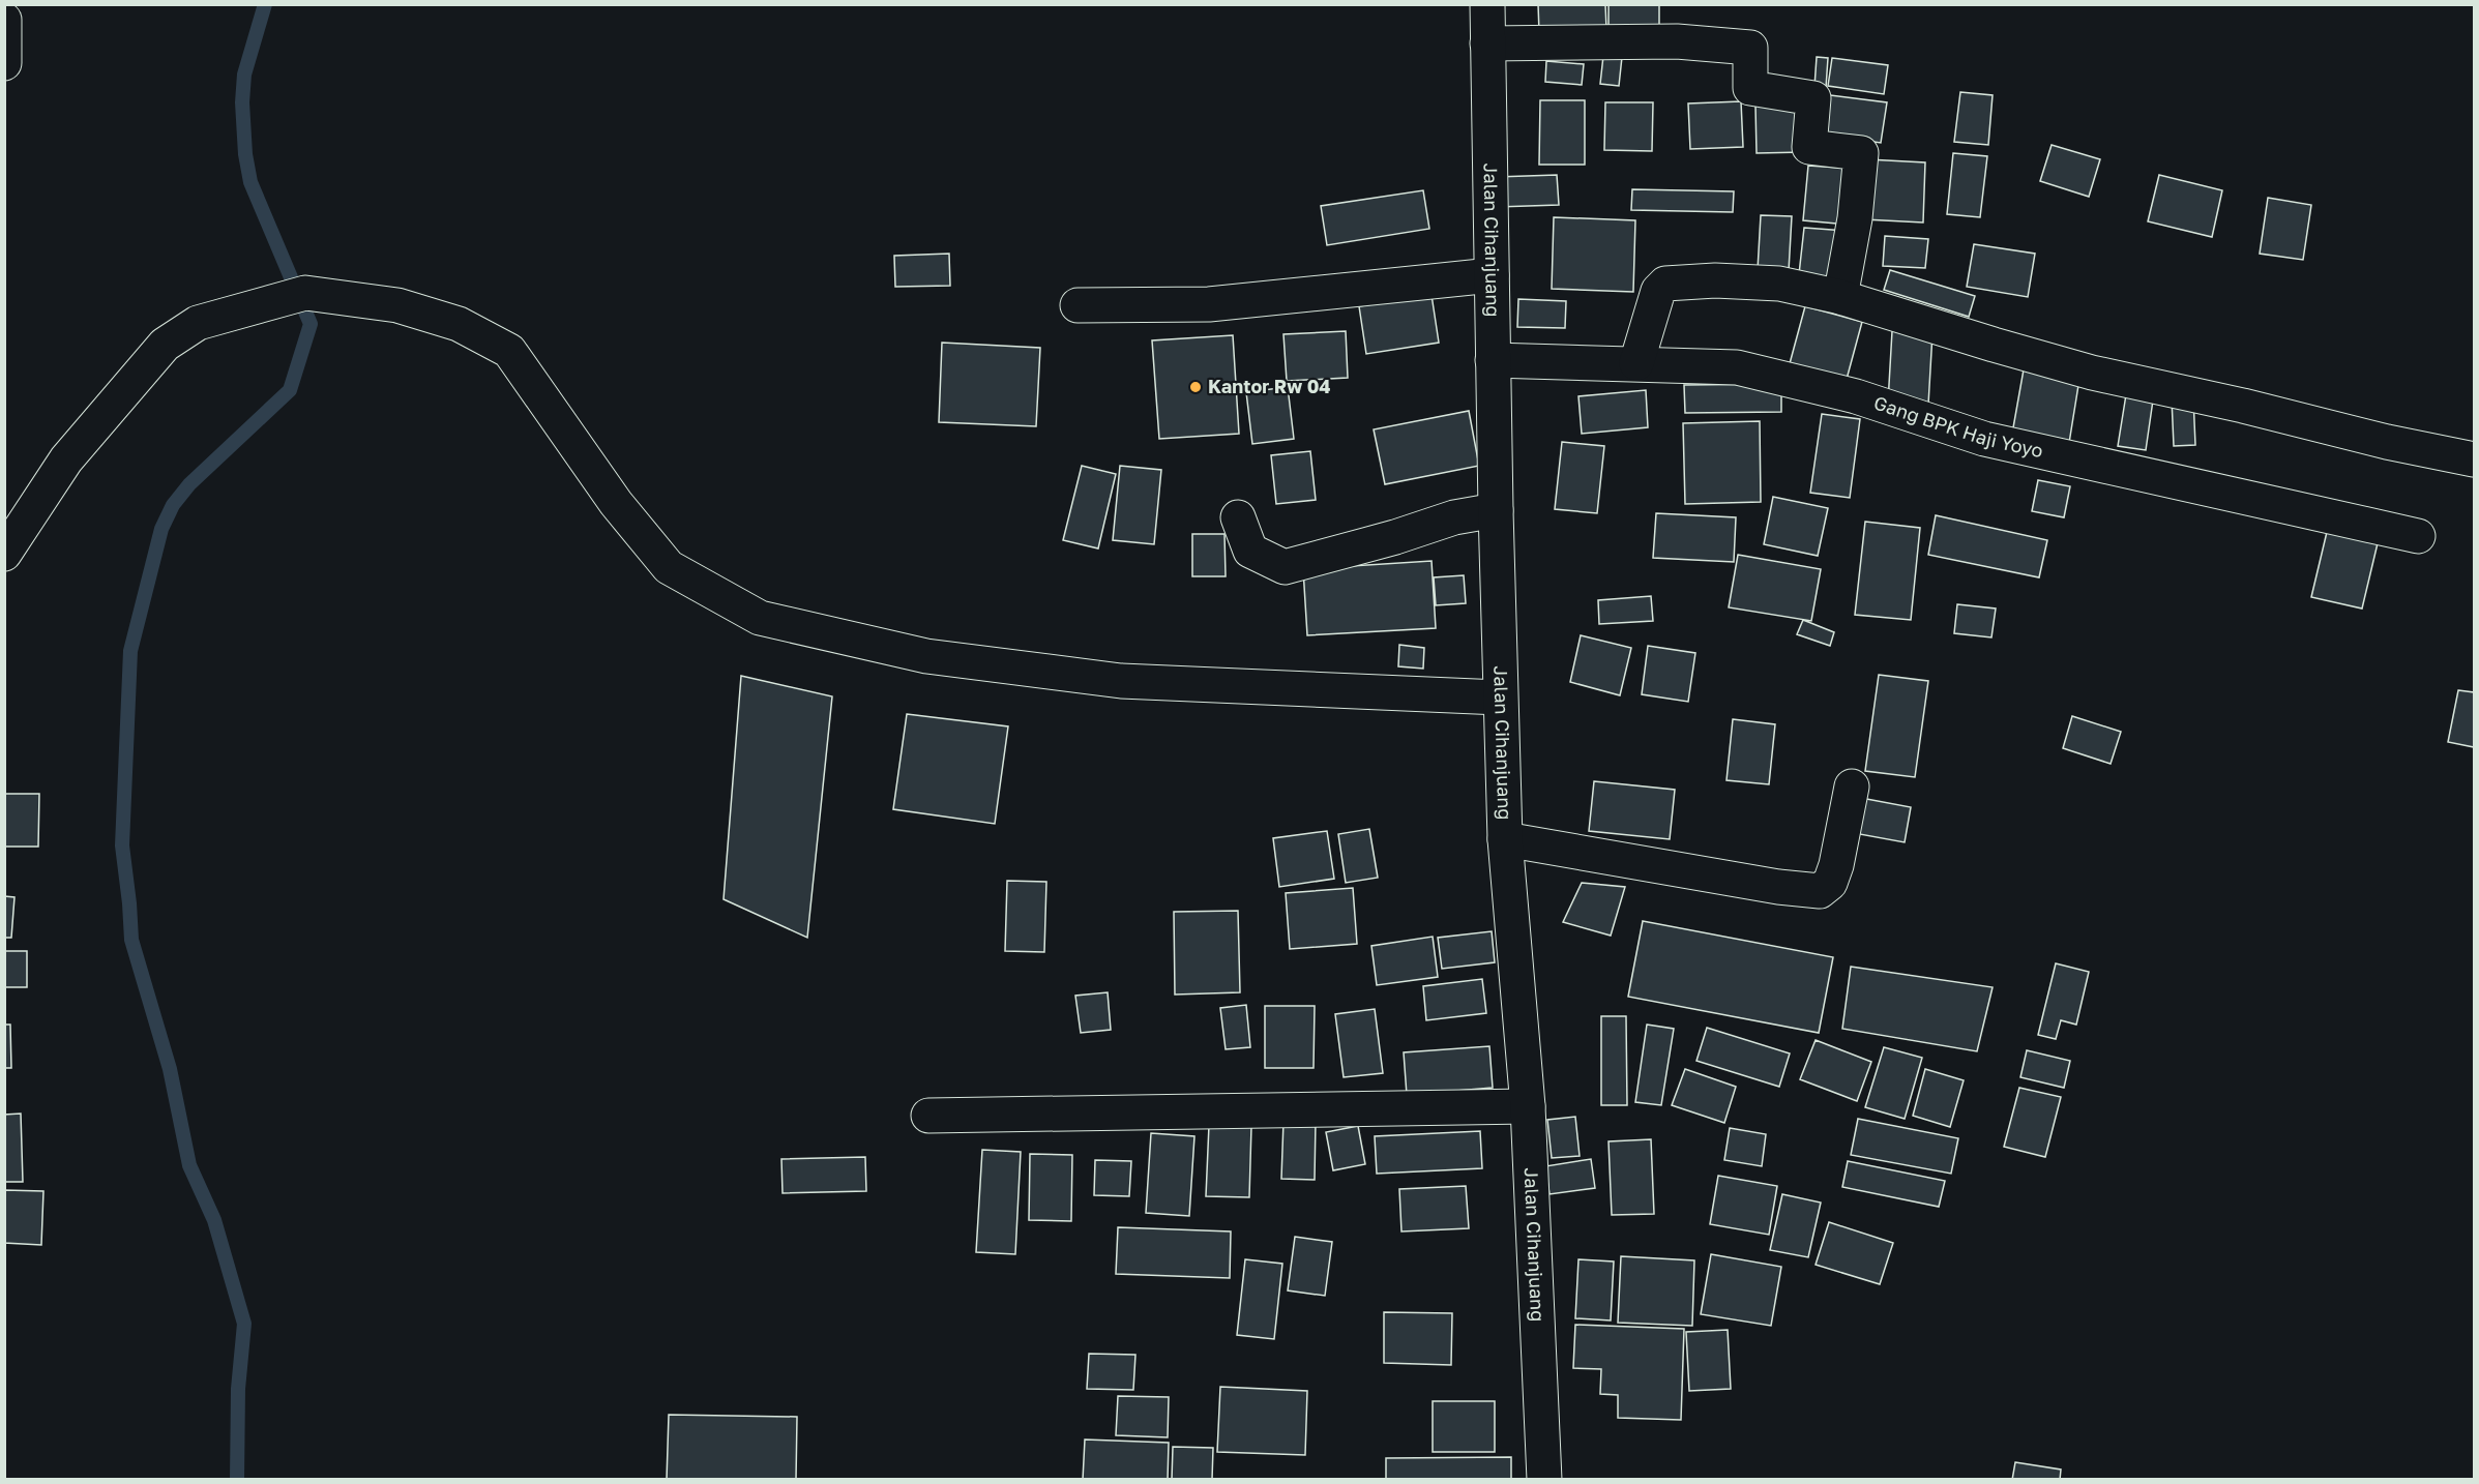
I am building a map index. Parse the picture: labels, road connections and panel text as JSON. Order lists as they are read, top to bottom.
{
  "streets": {
    "street": ["Jalan Cihanjuang", "Gang BPK Haji Yoyo"]
  },
  "crossings": [
    ["Jalan Cihanjuang", "Gang BPK Haji Yoyo"]
  ],
  "places": ["Kantor Rw 04"]
}
